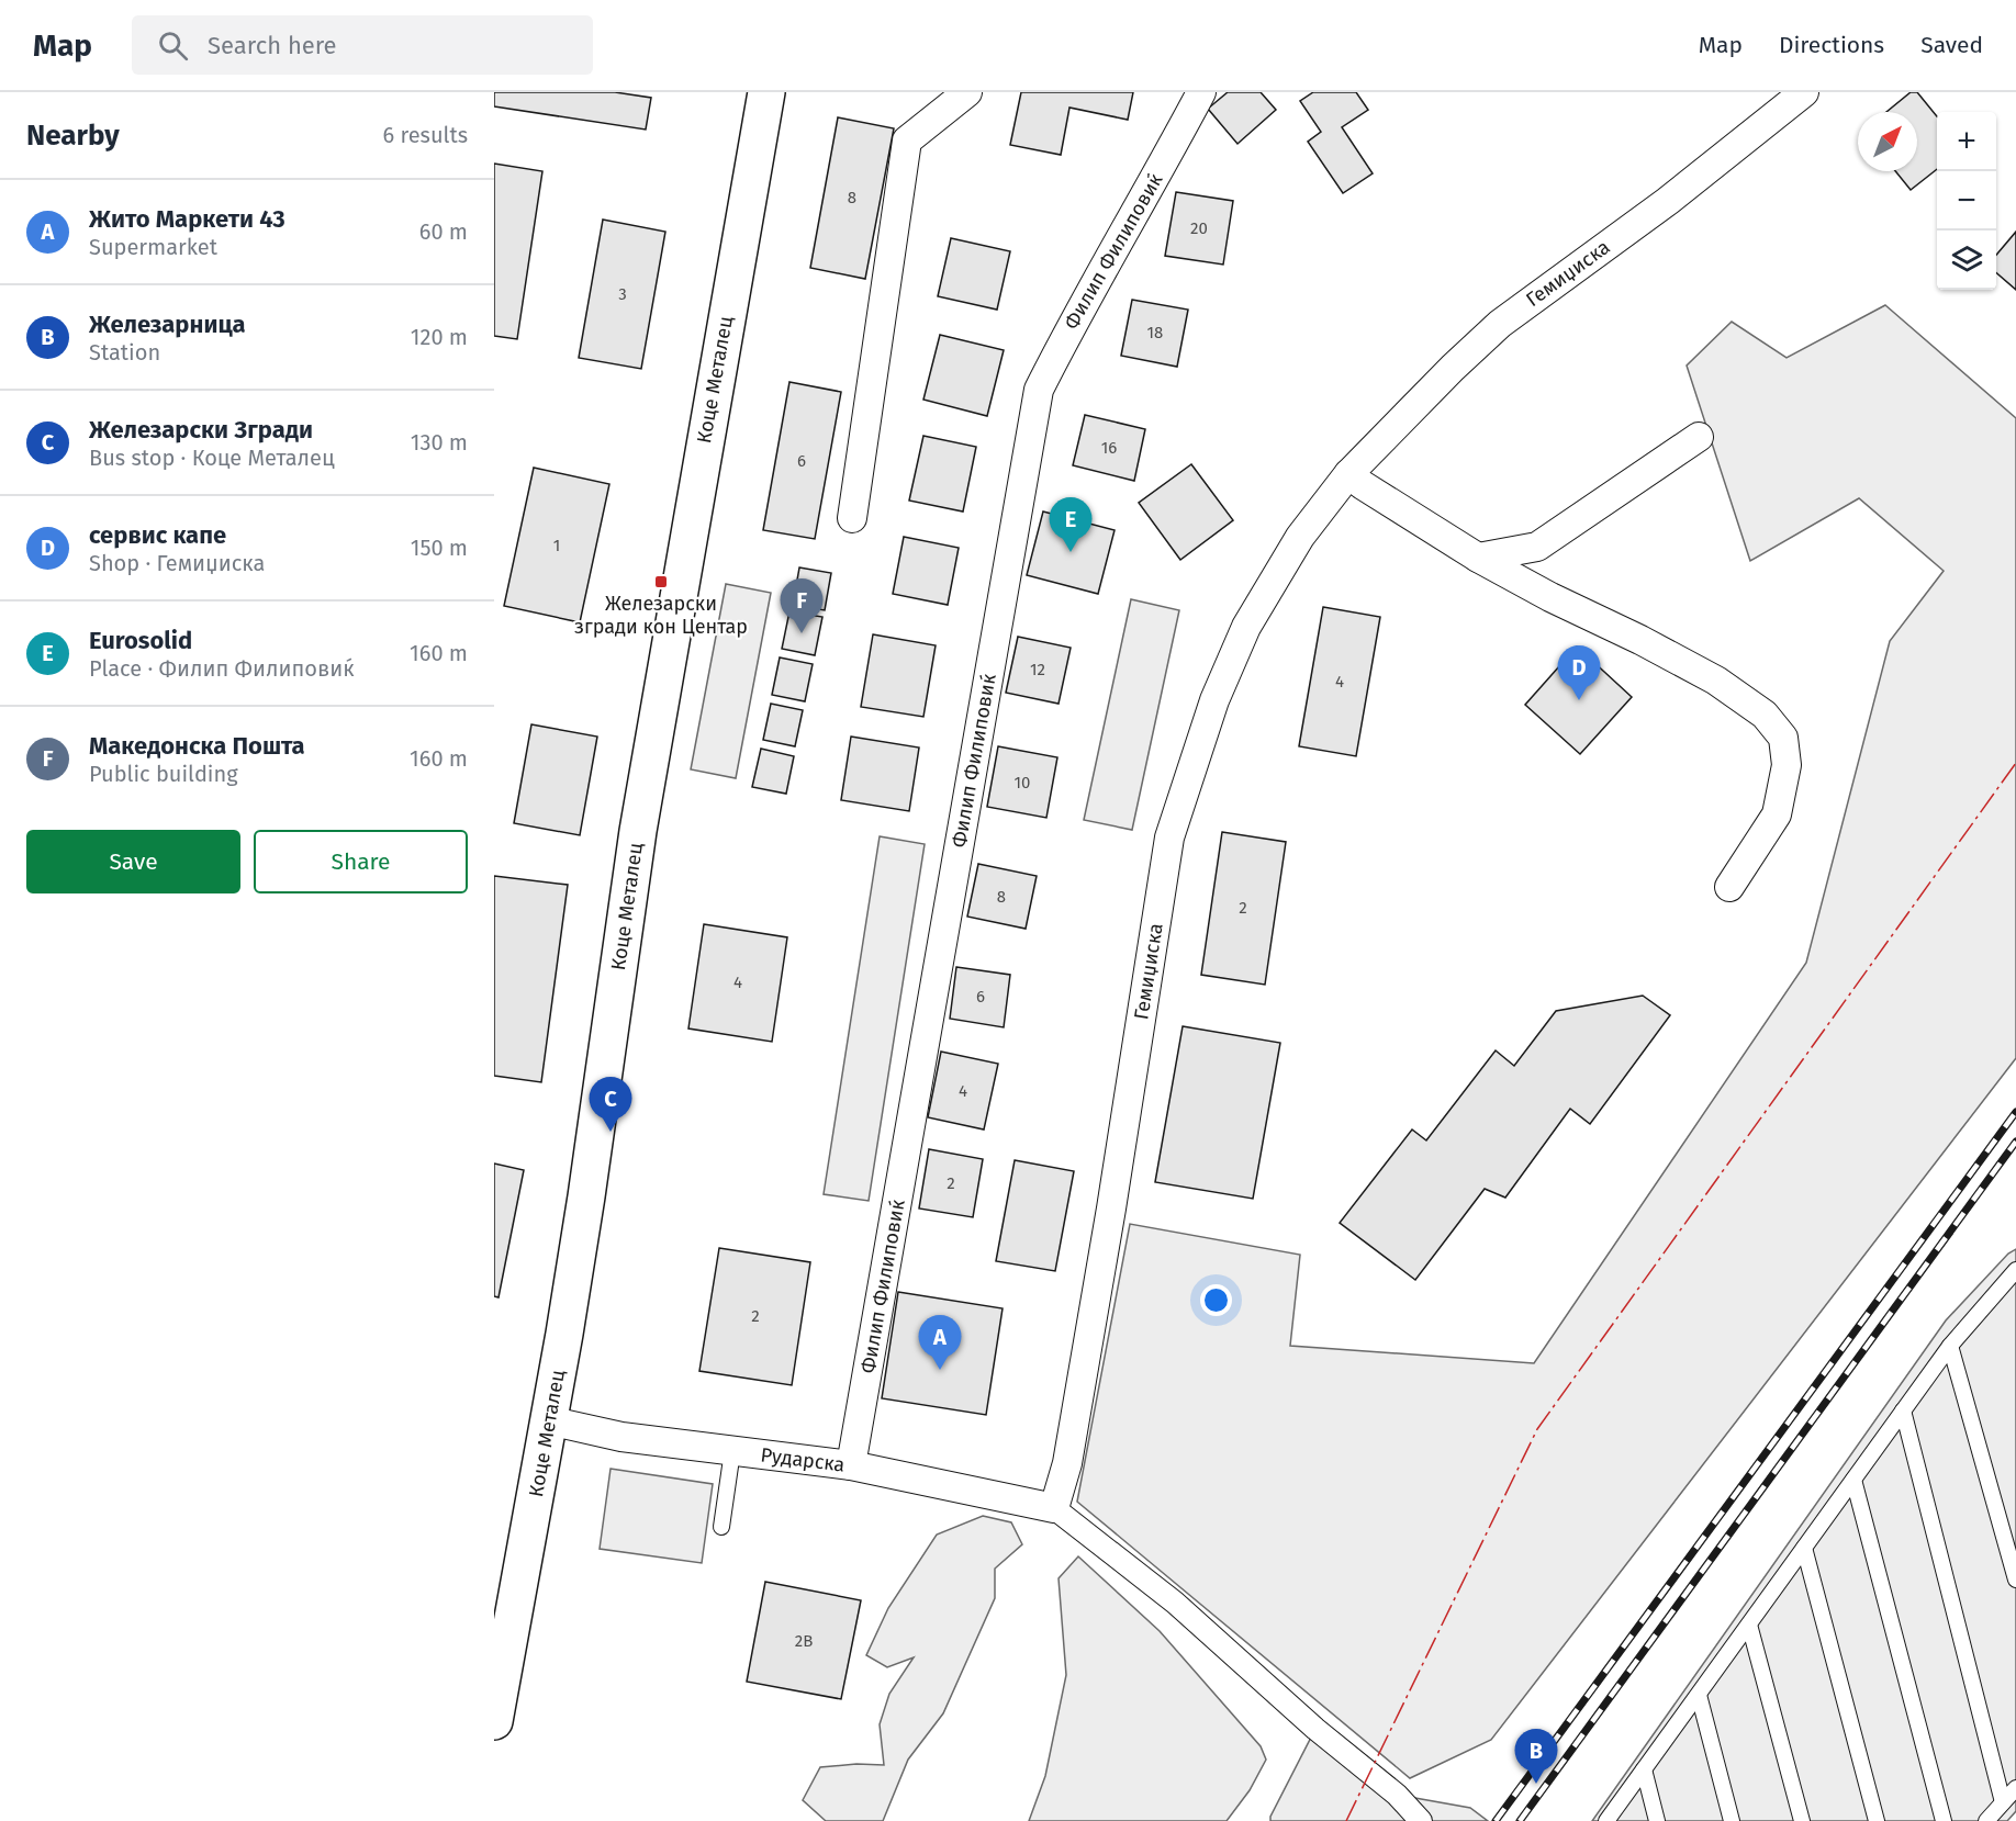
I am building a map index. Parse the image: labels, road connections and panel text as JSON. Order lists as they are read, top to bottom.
{
  "streets": {
    "street": [
      "Филип Филиповиќ",
      "Гемиџиска",
      "Коце Металец",
      "Рударска"
    ]
  },
  "crossings": [
    ["Филип Филиповиќ", "Рударска"],
    ["Гемиџиска", "Рударска"],
    ["Коце Металец", "Рударска"]
  ],
  "places": {
    "transit": ["Железарски згради кон Центар"]
  },
  "house_numbers": [
    "8",
    "20",
    "3",
    "18",
    "16",
    "6",
    "1",
    "12",
    "4",
    "10",
    "8",
    "2",
    "4",
    "6",
    "4",
    "2",
    "2",
    "2В"
  ],
  "north": "top right",
  "page": {
    "header": "Map",
    "search": "Search here",
    "nav": ["Map", "Directions", "Saved"],
    "heading": ["Nearby", "6 results"],
    "map_buttons": ["+", "−"],
    "list": [
      {
        "mark": "A",
        "name": "Жито Маркети 43",
        "note": "Supermarket",
        "value": "60 m"
      },
      {
        "mark": "B",
        "name": "Железарница",
        "note": "Station",
        "value": "120 m"
      },
      {
        "mark": "C",
        "name": "Железарски Згради",
        "note": "Bus stop · Коце Металец",
        "value": "130 m"
      },
      {
        "mark": "D",
        "name": "сервис капе",
        "note": "Shop · Гемиџиска",
        "value": "150 m"
      },
      {
        "mark": "E",
        "name": "Eurosolid",
        "note": "Place · Филип Филиповиќ",
        "value": "160 m"
      },
      {
        "mark": "F",
        "name": "Македонска Пошта",
        "note": "Public building",
        "value": "160 m"
      }
    ],
    "pins": [
      "E",
      "F",
      "D",
      "C",
      "A",
      "B"
    ],
    "buttons": ["Save", "Share"]
  }
}
